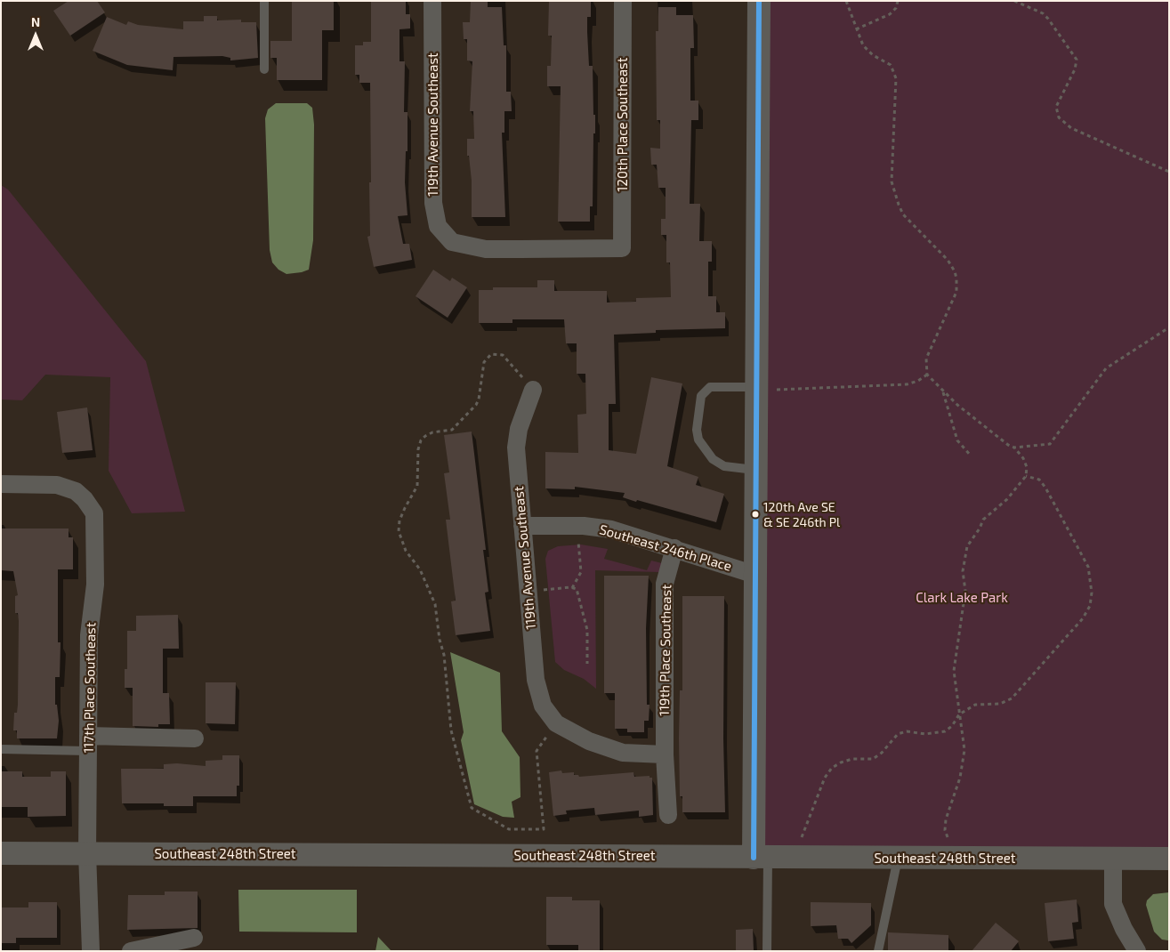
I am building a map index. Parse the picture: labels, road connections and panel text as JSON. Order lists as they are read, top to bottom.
{
  "streets": {
    "street": [
      "119th Avenue Southeast",
      "120th Place Southeast",
      "Southeast 246th Place",
      "119th Place Southeast",
      "117th Place Southeast",
      "Southeast 248th Street"
    ]
  },
  "crossings": [
    ["119th Avenue Southeast", "120th Place Southeast"],
    ["119th Avenue Southeast", "Southeast 246th Place"],
    ["Southeast 246th Place", "119th Place Southeast"],
    ["117th Place Southeast", "Southeast 248th Street"]
  ],
  "parks": ["Clark Lake Park"],
  "places": ["120th Ave SE & SE 246th Pl"],
  "north": "top"
}
